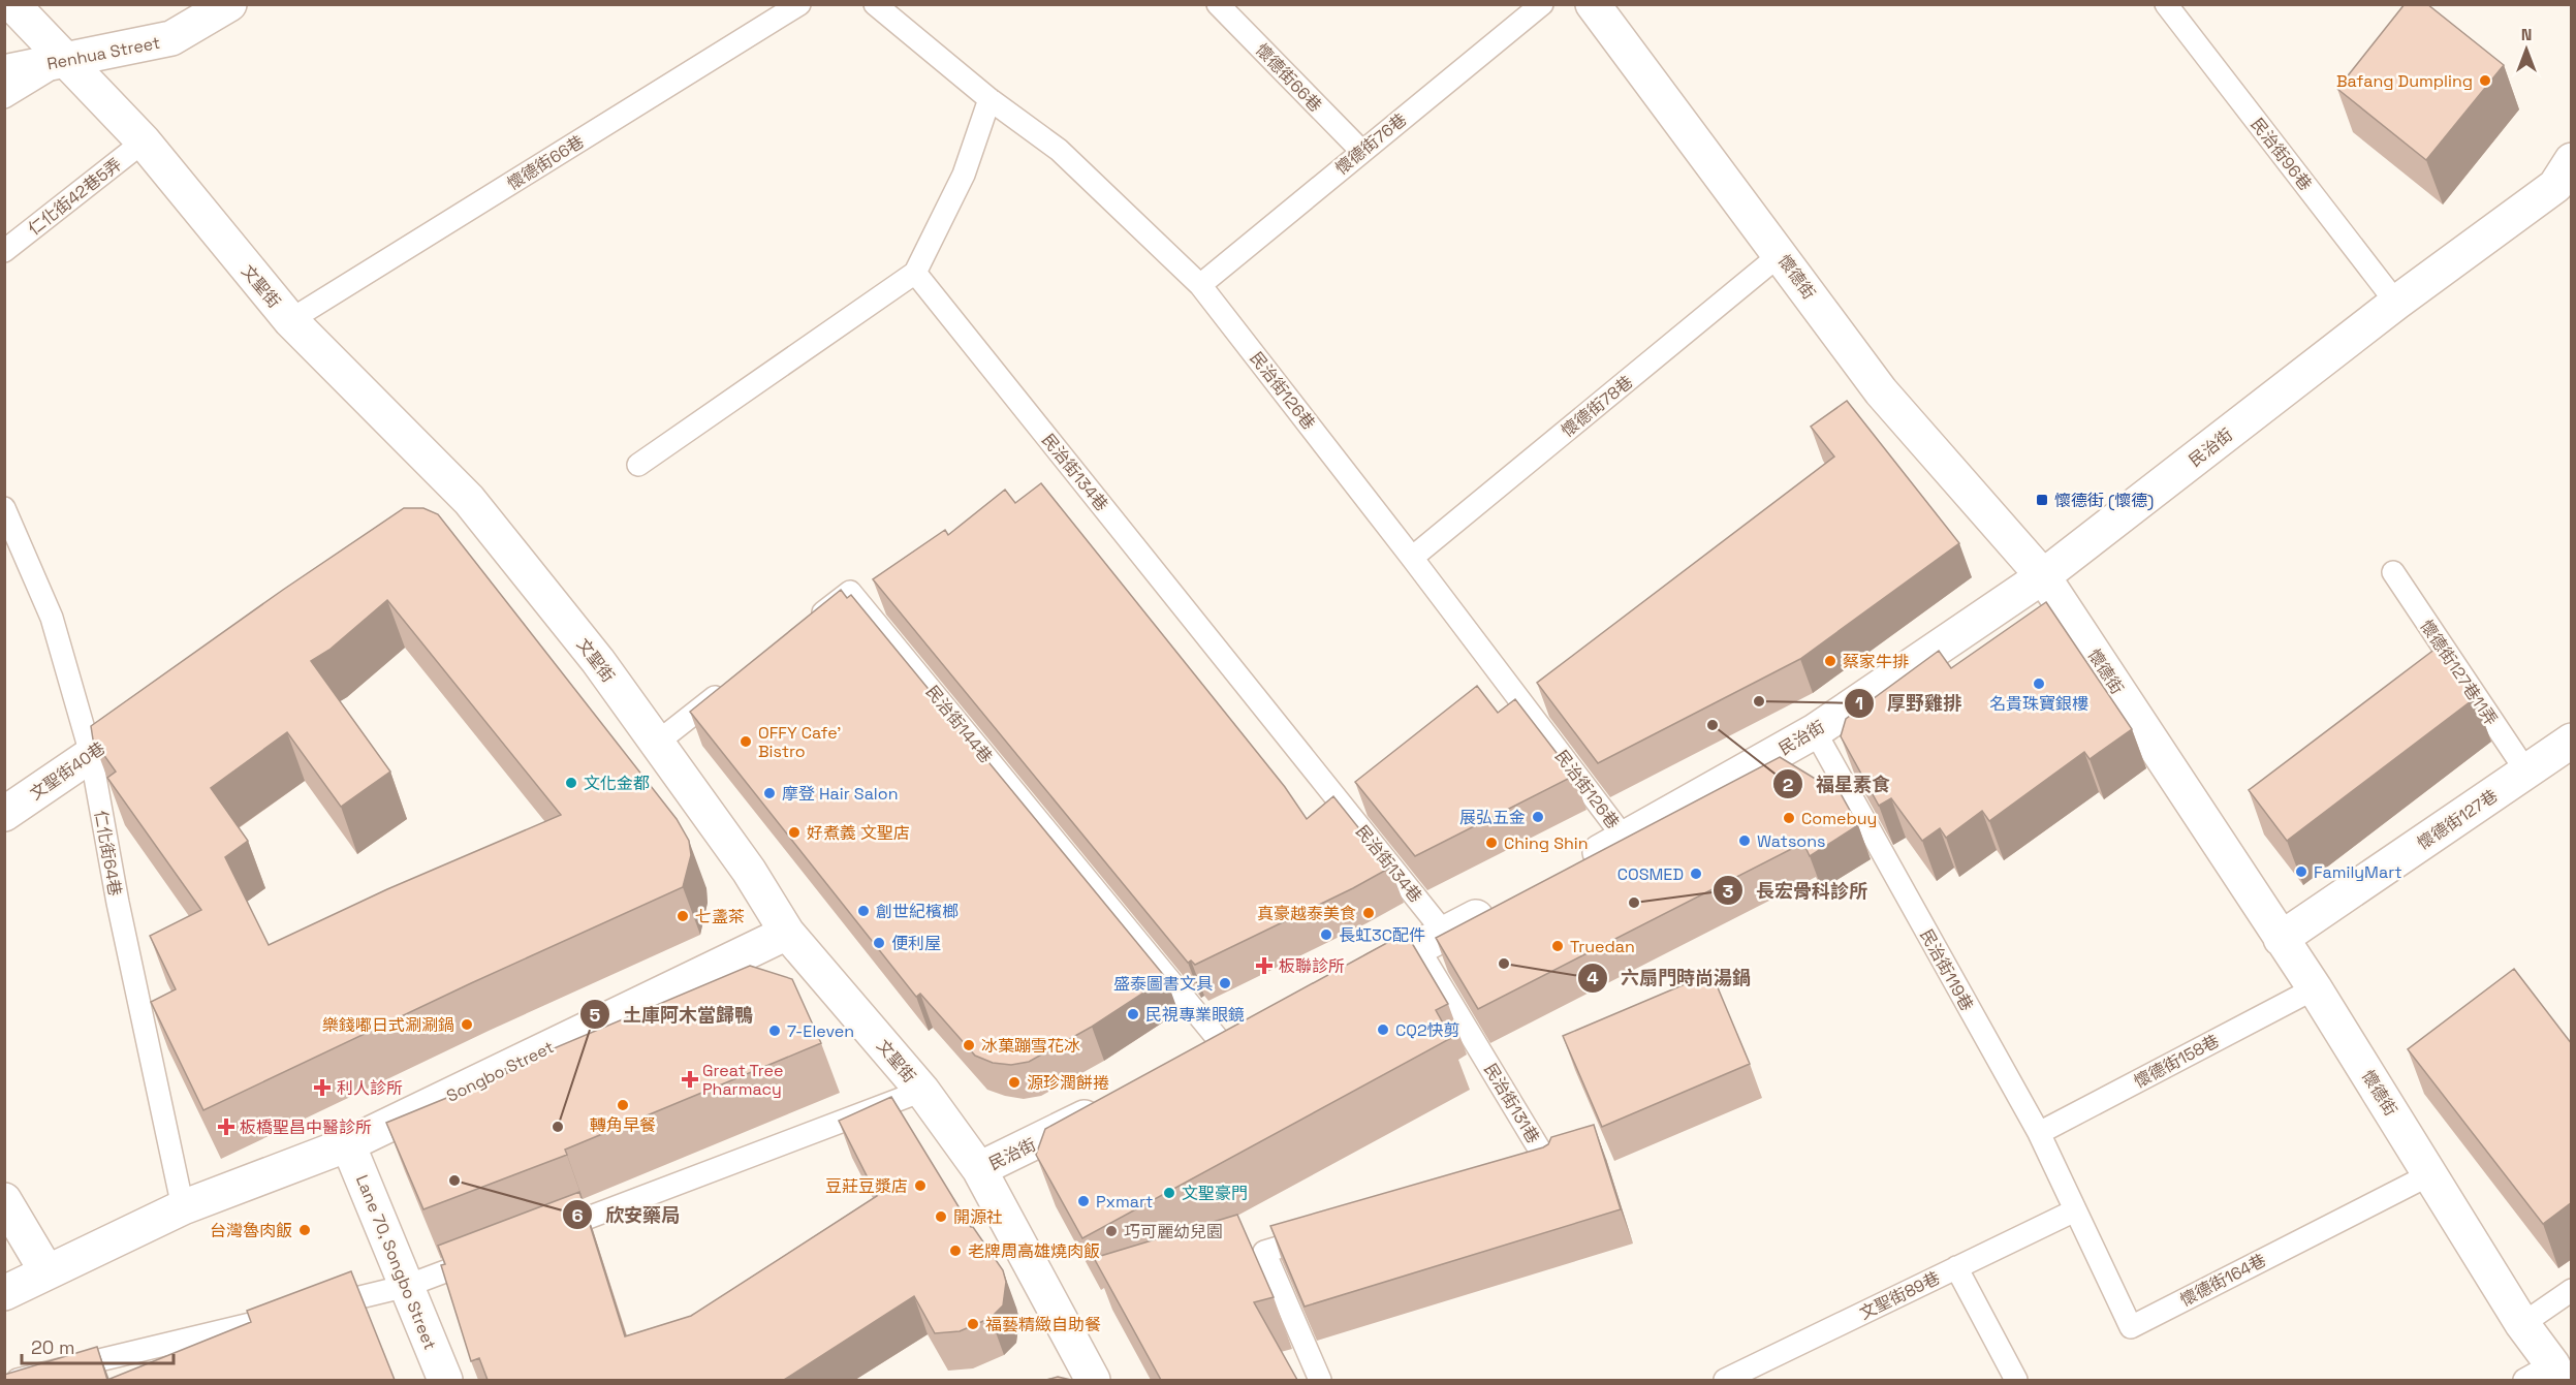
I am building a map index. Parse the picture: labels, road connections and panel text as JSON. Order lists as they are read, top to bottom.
{
  "streets": {
    "street": [
      "Renhua Street",
      "懷德街",
      "文聖街",
      "民治街",
      "文聖街40巷",
      "懷德街127巷",
      "Songbo Street",
      "Lane 70, Songbo Street"
    ],
    "lane": [
      "懷德街66巷",
      "懷德街76巷",
      "民治街96巷",
      "仁化街42巷5弄",
      "民治街126巷",
      "懷德街78巷",
      "民治街134巷",
      "懷德街127巷11弄",
      "民治街144巷",
      "仁化街64巷",
      "民治街119巷",
      "懷德街158巷",
      "民治街131巷",
      "懷德街164巷",
      "文聖街89巷"
    ]
  },
  "crossings": [
    ["Renhua Street", "文聖街"],
    ["懷德街66巷", "懷德街76巷"],
    ["懷德街66巷", "文聖街"],
    ["懷德街76巷", "民治街126巷"],
    ["民治街96巷", "民治街"],
    ["仁化街42巷5弄", "文聖街"],
    ["懷德街", "懷德街78巷"],
    ["懷德街", "民治街"],
    ["懷德街", "懷德街127巷"],
    ["懷德街", "懷德街158巷"],
    ["懷德街", "懷德街164巷"],
    ["文聖街", "民治街"],
    ["文聖街", "Songbo Street"],
    ["民治街126巷", "懷德街78巷"],
    ["民治街126巷", "民治街"],
    ["民治街", "民治街119巷"],
    ["民治街134巷", "民治街131巷"],
    ["懷德街127巷11弄", "懷德街127巷"],
    ["文聖街40巷", "仁化街64巷"],
    ["仁化街64巷", "Songbo Street"],
    ["民治街119巷", "懷德街158巷"],
    ["民治街119巷", "懷德街164巷"],
    ["民治街119巷", "文聖街89巷"],
    ["Songbo Street", "Lane 70, Songbo Street"],
    ["懷德街164巷", "文聖街89巷"]
  ],
  "places": {
    "other": [
      "Bafang Dumpling",
      "蔡家牛排",
      "名貴珠寶銀樓",
      "厚野雞排",
      "福星素食",
      "OFFY Cafe' Bistro",
      "文化金都",
      "摩登 Hair Salon",
      "展弘五金",
      "Comebuy",
      "好煮義 文聖店",
      "Watsons",
      "Ching Shin",
      "FamilyMart",
      "COSMED",
      "長宏骨科診所",
      "創世紀檳榔",
      "真豪越泰美食",
      "七盞茶",
      "長虹3C配件",
      "便利屋",
      "Truedan",
      "六扇門時尚湯鍋",
      "盛泰圖書文具",
      "民視專業眼鏡",
      "樂錢嘟日式涮涮鍋",
      "CQ2快剪",
      "7-Eleven",
      "冰菓蹦雪花冰",
      "源珍潤餅捲",
      "轉角早餐",
      "土庫阿木當歸鴨",
      "欣安藥局",
      "豆莊豆漿店",
      "文聖豪門",
      "Pxmart",
      "開源社",
      "台灣魯肉飯",
      "巧可麗幼兒園",
      "老牌周高雄燒肉飯",
      "福藝精緻自助餐"
    ],
    "transit": ["懷德街 (懷德)"],
    "health": [
      "板聯診所",
      "Great Tree Pharmacy",
      "利人診所",
      "板橋聖昌中醫診所"
    ]
  },
  "scale_bar": "20 m",
  "north": "top"
}
